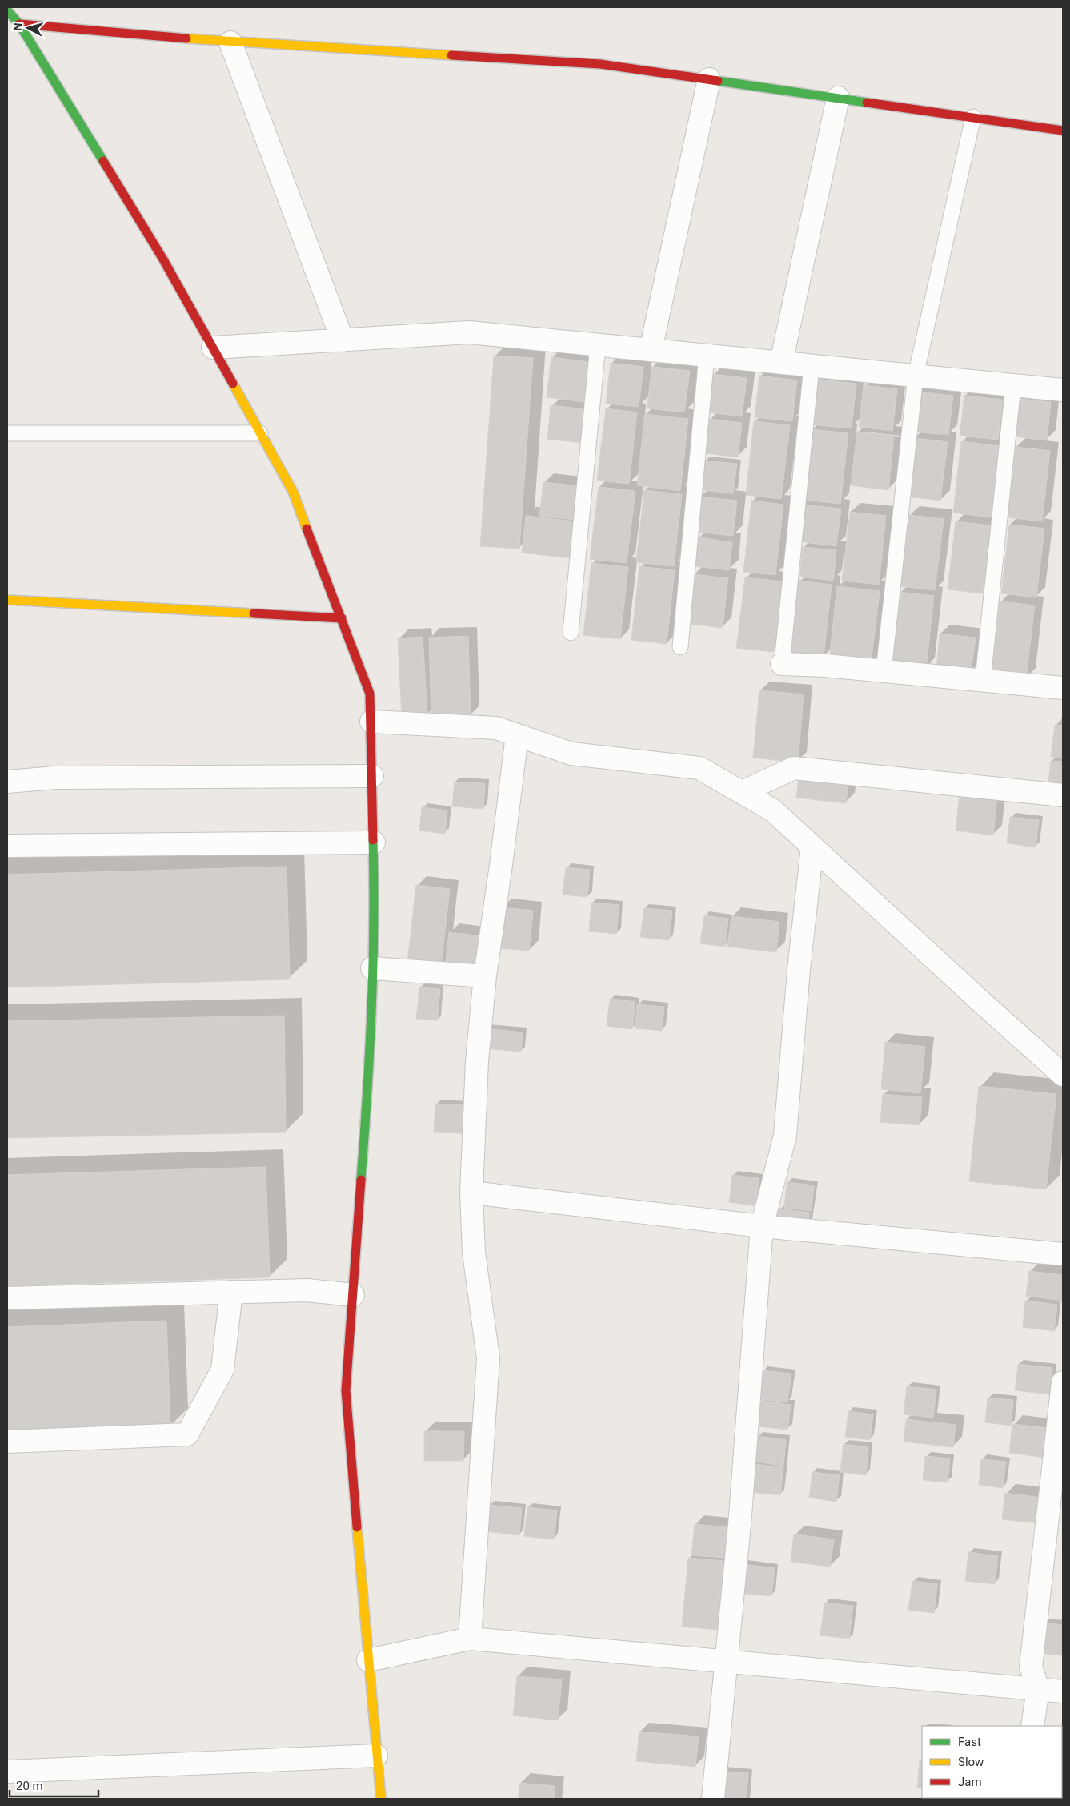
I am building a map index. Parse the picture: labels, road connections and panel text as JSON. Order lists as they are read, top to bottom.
{
  "legend": ["Fast", "Slow", "Jam"],
  "scale_bar": "20 m",
  "north": "left"
}
